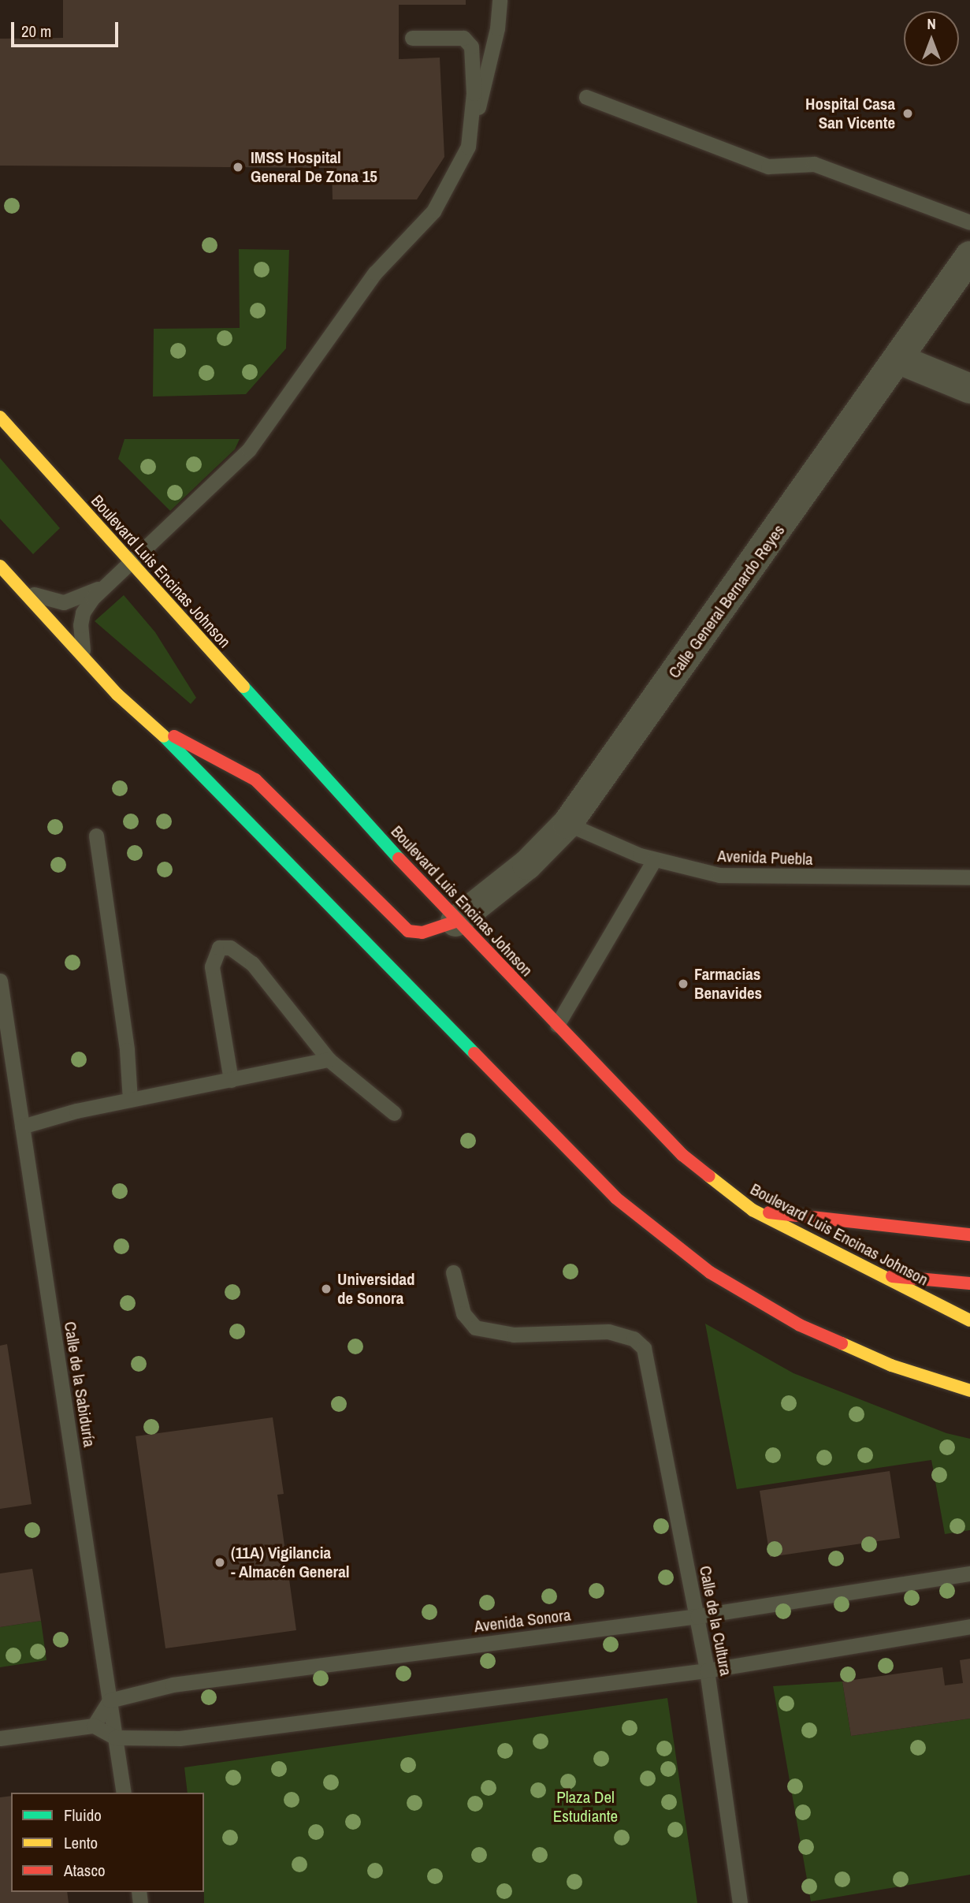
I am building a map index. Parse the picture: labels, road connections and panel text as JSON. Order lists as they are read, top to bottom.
{
  "streets": {
    "main road": ["Boulevard Luis Encinas Johnson"],
    "street": ["Calle General Bernardo Reyes"],
    "lane": [
      "Avenida Puebla",
      "Calle de la Sabiduría",
      "Avenida Sonora",
      "Calle de la Cultura"
    ]
  },
  "crossings": [
    ["Boulevard Luis Encinas Johnson", "Calle General Bernardo Reyes"],
    ["Calle General Bernardo Reyes", "Avenida Puebla"],
    ["Calle de la Sabiduría", "Avenida Sonora"],
    ["Avenida Sonora", "Calle de la Cultura"]
  ],
  "parks": ["Plaza Del Estudiante"],
  "places": [
    "Hospital Casa San Vicente",
    "IMSS Hospital General De Zona 15",
    "Farmacias Benavides",
    "Universidad de Sonora",
    "(11A) Vigilancia - Almacén General"
  ],
  "legend": ["Fluido", "Lento", "Atasco"],
  "scale_bar": "20 m",
  "north": "top"
}
